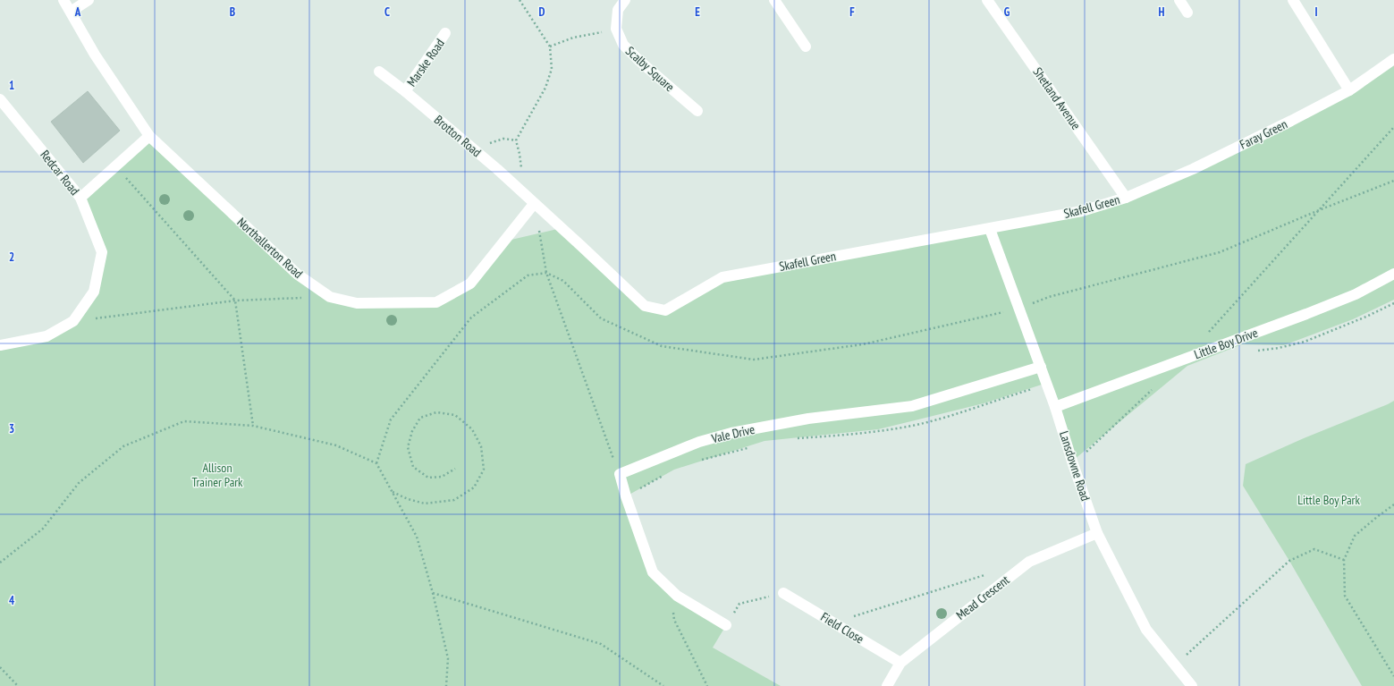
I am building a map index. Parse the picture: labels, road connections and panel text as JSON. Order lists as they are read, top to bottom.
{
  "streets": {
    "street": [
      "Marske Road",
      "Scalby Square",
      "Shetland Avenue",
      "Faray Green",
      "Brotton Road",
      "Redcar Road",
      "Skafell Green",
      "Northallerton Road",
      "Little Boy Drive",
      "Vale Drive",
      "Lansdowne Road",
      "Mead Crescent",
      "Field Close"
    ]
  },
  "crossings": [
    ["Marske Road", "Brotton Road"],
    ["Shetland Avenue", "Faray Green"],
    ["Shetland Avenue", "Skafell Green"],
    ["Faray Green", "Skafell Green"],
    ["Brotton Road", "Skafell Green"],
    ["Brotton Road", "Northallerton Road"],
    ["Skafell Green", "Northallerton Road"],
    ["Skafell Green", "Lansdowne Road"],
    ["Little Boy Drive", "Lansdowne Road"],
    ["Vale Drive", "Lansdowne Road"],
    ["Lansdowne Road", "Mead Crescent"],
    ["Mead Crescent", "Field Close"]
  ],
  "parks": ["Allison Trainer Park", "Little Boy Park"],
  "grid": {
    "columns": [
      "A",
      "B",
      "C",
      "D",
      "E",
      "F",
      "G",
      "H",
      "I"
    ],
    "rows": [
      "1",
      "2",
      "3",
      "4"
    ]
  }
}
